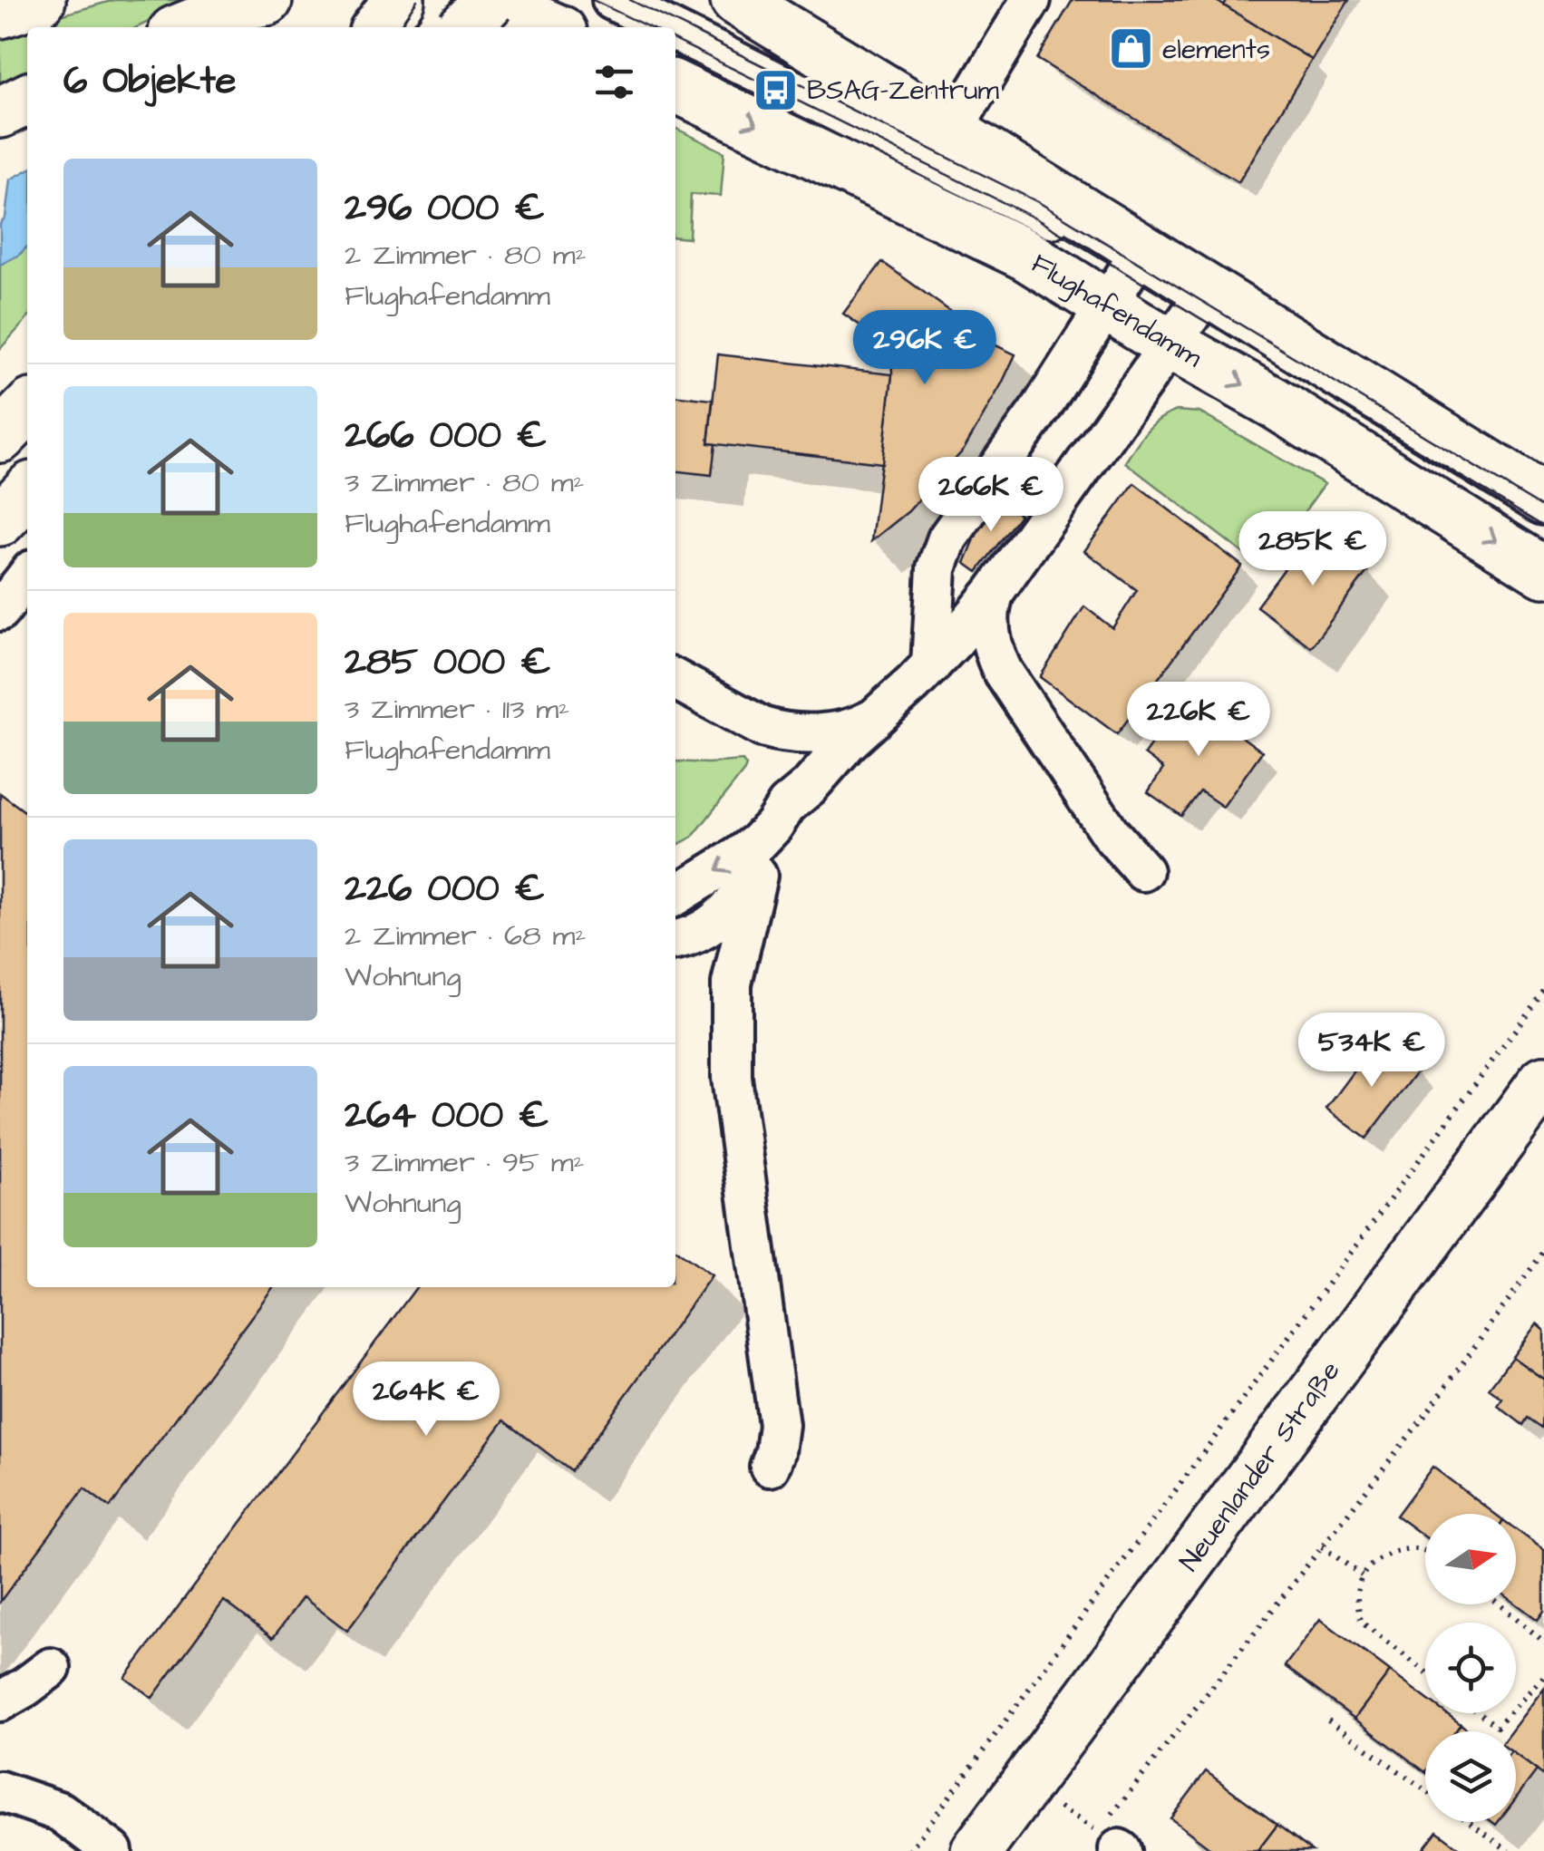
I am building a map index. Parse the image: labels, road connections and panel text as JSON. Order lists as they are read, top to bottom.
{
  "streets": {
    "main road": ["Flughafendamm", "Neuenlander Straße"]
  },
  "places": {
    "shop": ["elements"],
    "bus stop": ["BSAG-Zentrum"]
  },
  "north": "right",
  "page": {
    "heading": "6 Objekte",
    "list": [
      {
        "name": "296 000 €",
        "note": "2 Zimmer · 80 m² · Flughafendamm"
      },
      {
        "name": "266 000 €",
        "note": "3 Zimmer · 80 m² · Flughafendamm"
      },
      {
        "name": "285 000 €",
        "note": "3 Zimmer · 113 m² · Flughafendamm"
      },
      {
        "name": "226 000 €",
        "note": "2 Zimmer · 68 m² · Wohnung"
      },
      {
        "name": "264 000 €",
        "note": "3 Zimmer · 95 m² · Wohnung"
      }
    ],
    "price": [
      "296K €",
      "266K €",
      "285K €",
      "226K €",
      "534K €",
      "264K €"
    ]
  }
}
